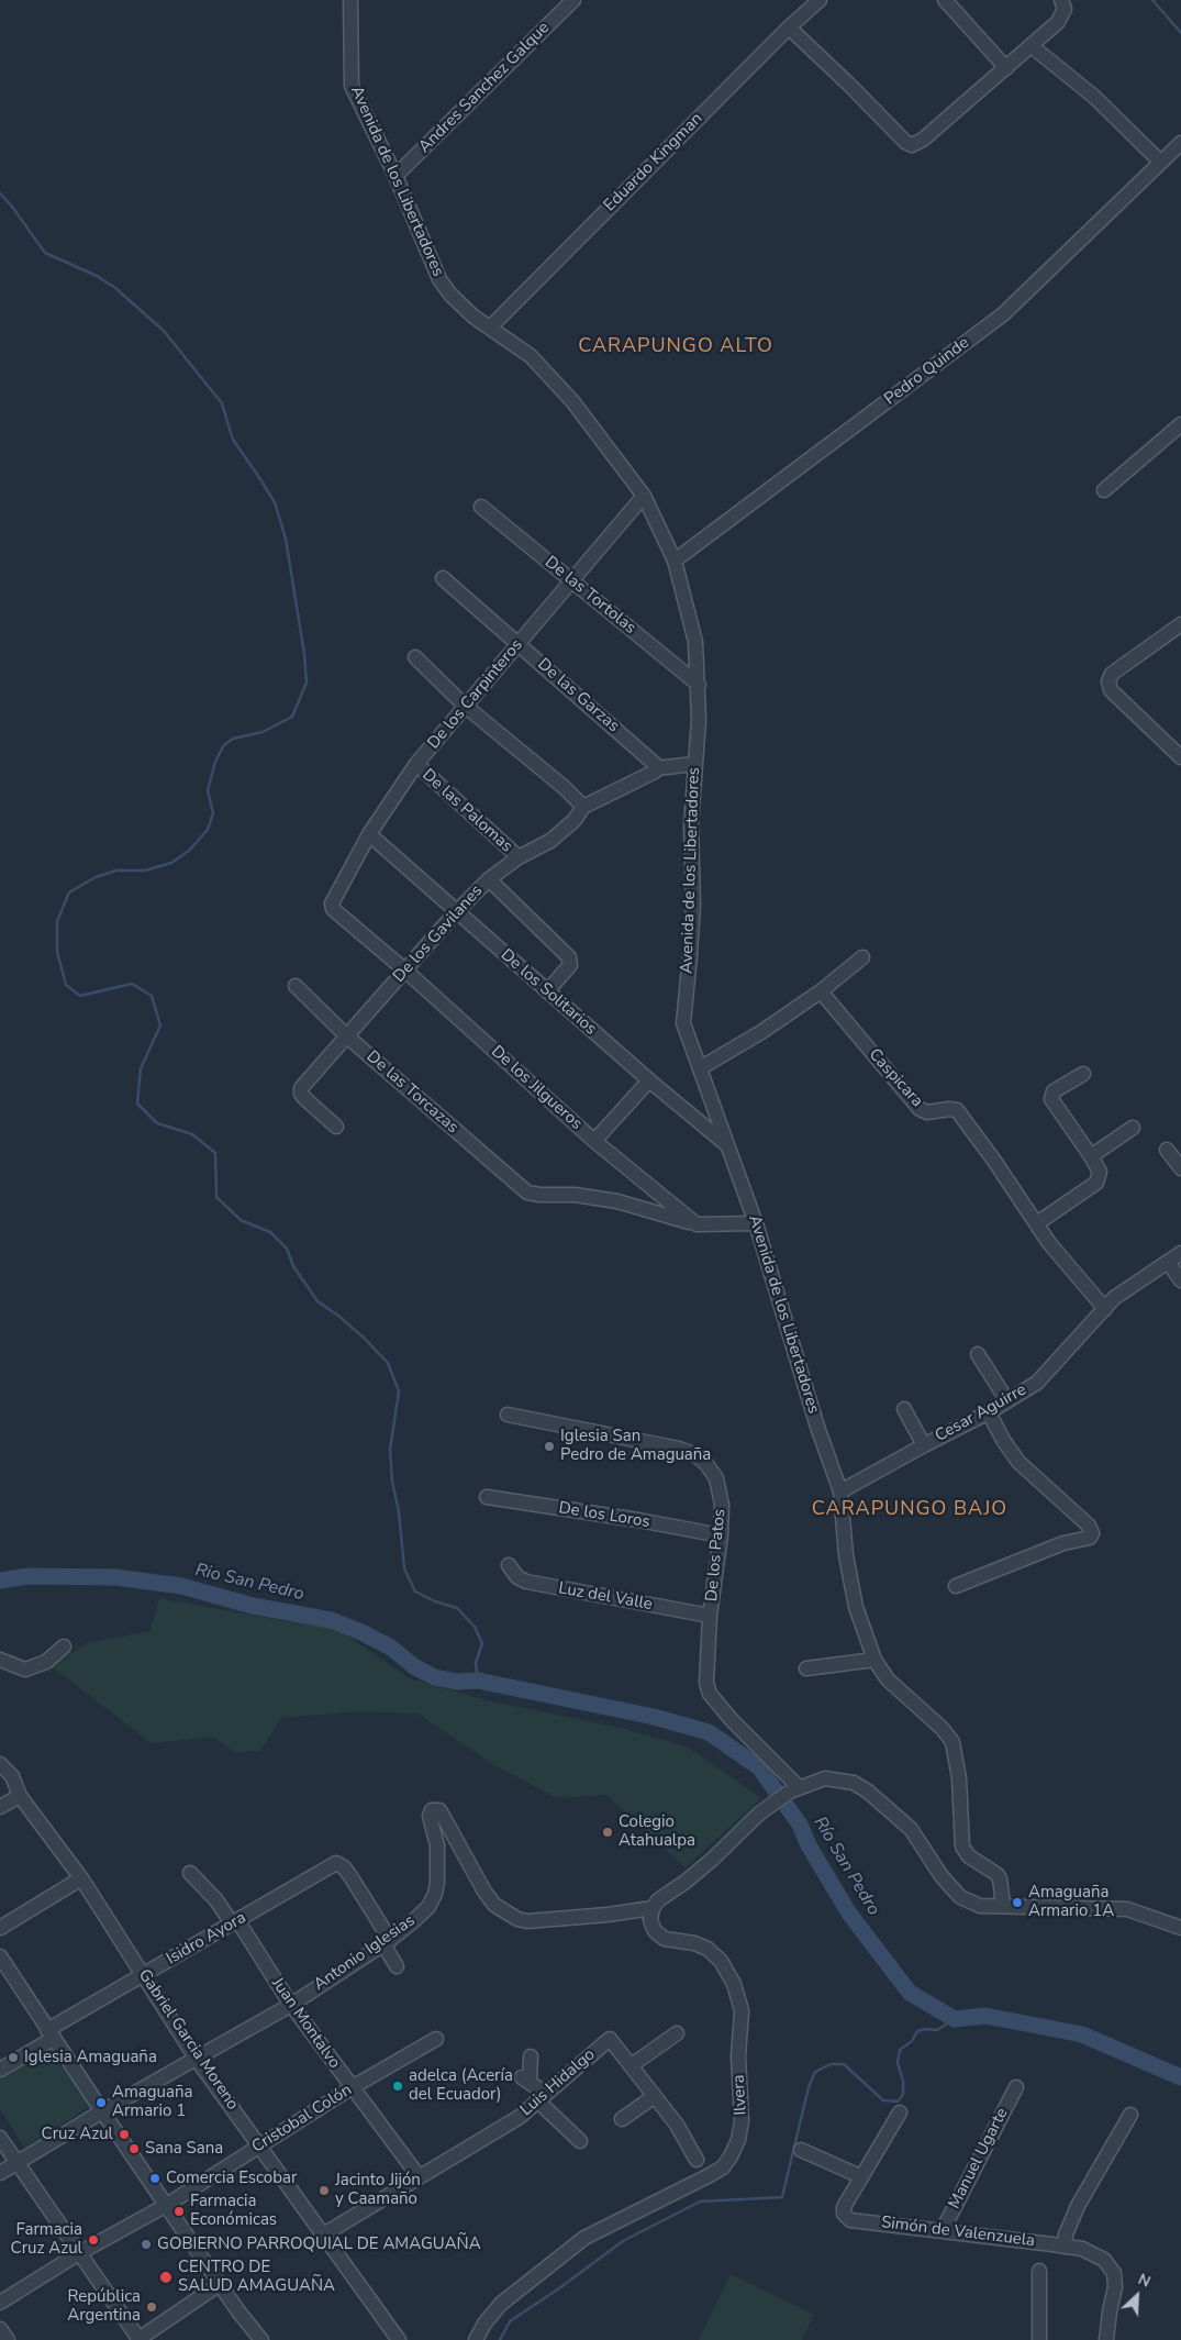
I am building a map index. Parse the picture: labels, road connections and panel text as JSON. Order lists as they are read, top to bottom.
{
  "streets": {
    "street": [
      "Andres Sanchez Galque",
      "Eduardo Kingman",
      "Avenida de los Libertadores",
      "Pedro Quinde",
      "De las Tortolas",
      "De los Carpinteros",
      "De las Garzas",
      "De las Palomas",
      "De los Gavilanes",
      "De los Solitarios",
      "Caspicara",
      "De los Jilgueros",
      "De las Torcazas",
      "Cesar Aguirre",
      "De los Loros",
      "De los Patos",
      "Luz del Valle",
      "Isidro Ayora",
      "Antonio Iglesias",
      "Juan Montalvo",
      "Gabriel Garcia Moreno",
      "Luis Hidalgo",
      "Ilvera",
      "Cristobal Colón",
      "Manuel Ugarte",
      "Simón de Valenzuela"
    ]
  },
  "crossings": [
    ["Andres Sanchez Galque", "Avenida de los Libertadores"],
    ["Eduardo Kingman", "Avenida de los Libertadores"],
    ["Avenida de los Libertadores", "Pedro Quinde"],
    ["Avenida de los Libertadores", "De las Tortolas"],
    ["Avenida de los Libertadores", "De los Carpinteros"],
    ["Avenida de los Libertadores", "De los Solitarios"],
    ["Avenida de los Libertadores", "Cesar Aguirre"],
    ["De las Tortolas", "De los Carpinteros"],
    ["De los Carpinteros", "De las Garzas"],
    ["De los Carpinteros", "De las Palomas"],
    ["De los Carpinteros", "De los Solitarios"],
    ["De los Carpinteros", "De los Jilgueros"],
    ["De las Garzas", "De los Gavilanes"],
    ["De las Palomas", "De los Gavilanes"],
    ["De los Gavilanes", "De los Solitarios"],
    ["De los Gavilanes", "De los Jilgueros"],
    ["De los Gavilanes", "De las Torcazas"],
    ["Caspicara", "Cesar Aguirre"],
    ["De los Jilgueros", "De las Torcazas"],
    ["De los Loros", "De los Patos"],
    ["De los Patos", "Luz del Valle"],
    ["Isidro Ayora", "Antonio Iglesias"],
    ["Isidro Ayora", "Juan Montalvo"],
    ["Isidro Ayora", "Gabriel Garcia Moreno"],
    ["Antonio Iglesias", "Juan Montalvo"],
    ["Antonio Iglesias", "Gabriel Garcia Moreno"],
    ["Antonio Iglesias", "Ilvera"],
    ["Juan Montalvo", "Luis Hidalgo"],
    ["Juan Montalvo", "Cristobal Colón"],
    ["Gabriel Garcia Moreno", "Luis Hidalgo"],
    ["Gabriel Garcia Moreno", "Cristobal Colón"],
    ["Manuel Ugarte", "Simón de Valenzuela"]
  ],
  "districts": ["CARAPUNGO ALTO", "CARAPUNGO BAJO"],
  "water": ["Rio San Pedro", "Río San Pedro"],
  "places": [
    "Iglesia San Pedro de Amaguaña",
    "Colegio Atahualpa",
    "Amaguaña Armario 1A",
    "Iglesia Amaguaña",
    "adelca (Acería del Ecuador)",
    "Amaguaña Armario 1",
    "Cruz Azul",
    "Sana Sana",
    "Comercia Escobar",
    "Jacinto Jijón y Caamaño",
    "Farmacia Económicas",
    "Farmacia Cruz Azul",
    "GOBIERNO PARROQUIAL DE AMAGUAÑA",
    "CENTRO DE SALUD AMAGUAÑA",
    "República Argentina"
  ],
  "north": "top right"
}
